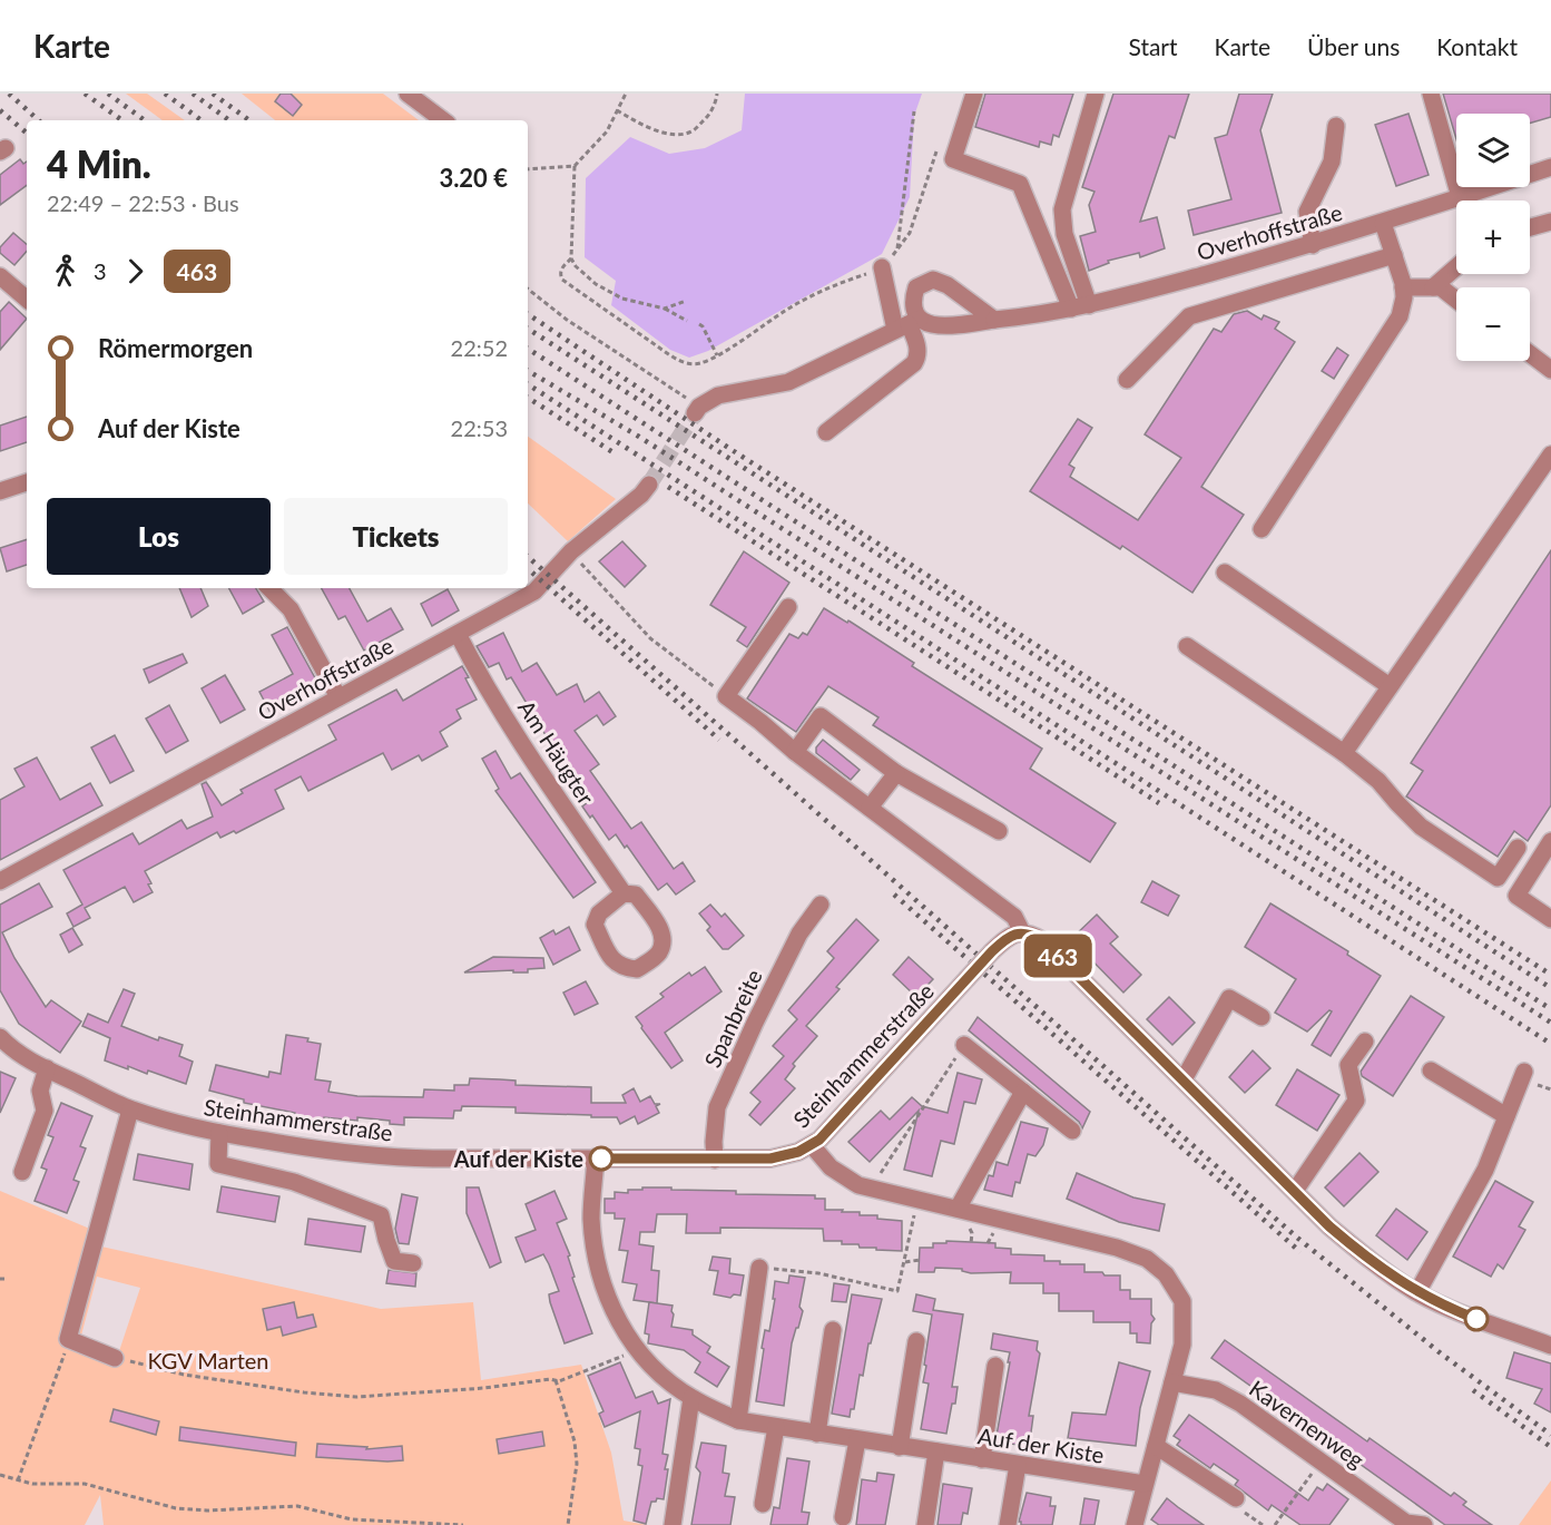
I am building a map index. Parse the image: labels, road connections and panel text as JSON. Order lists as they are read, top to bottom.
{
  "streets": {
    "street": [
      "Overhoffstraße",
      "Am Häugter",
      "Spanbreite",
      "Steinhammerstraße",
      "Kavernenweg",
      "Auf der Kiste"
    ]
  },
  "crossings": [
    ["Overhoffstraße", "Am Häugter"],
    ["Spanbreite", "Steinhammerstraße"],
    ["Steinhammerstraße", "Auf der Kiste"]
  ],
  "parks": ["KGV Marten"],
  "places": ["Auf der Kiste"],
  "lines": ["bus line 463"],
  "page": {
    "header": "Karte",
    "nav": [
      "Start",
      "Karte",
      "Über uns",
      "Kontakt"
    ],
    "on_map": "463",
    "map_buttons": ["+", "−"],
    "heading": ["4 Min.", "22:49 – 22:53 · Bus", "3.20 €"],
    "legs": ["3", "463"],
    "list": [
      {
        "name": "Römermorgen",
        "value": "22:52"
      },
      {
        "name": "Auf der Kiste",
        "value": "22:53"
      }
    ],
    "buttons": ["Los", "Tickets"]
  }
}
